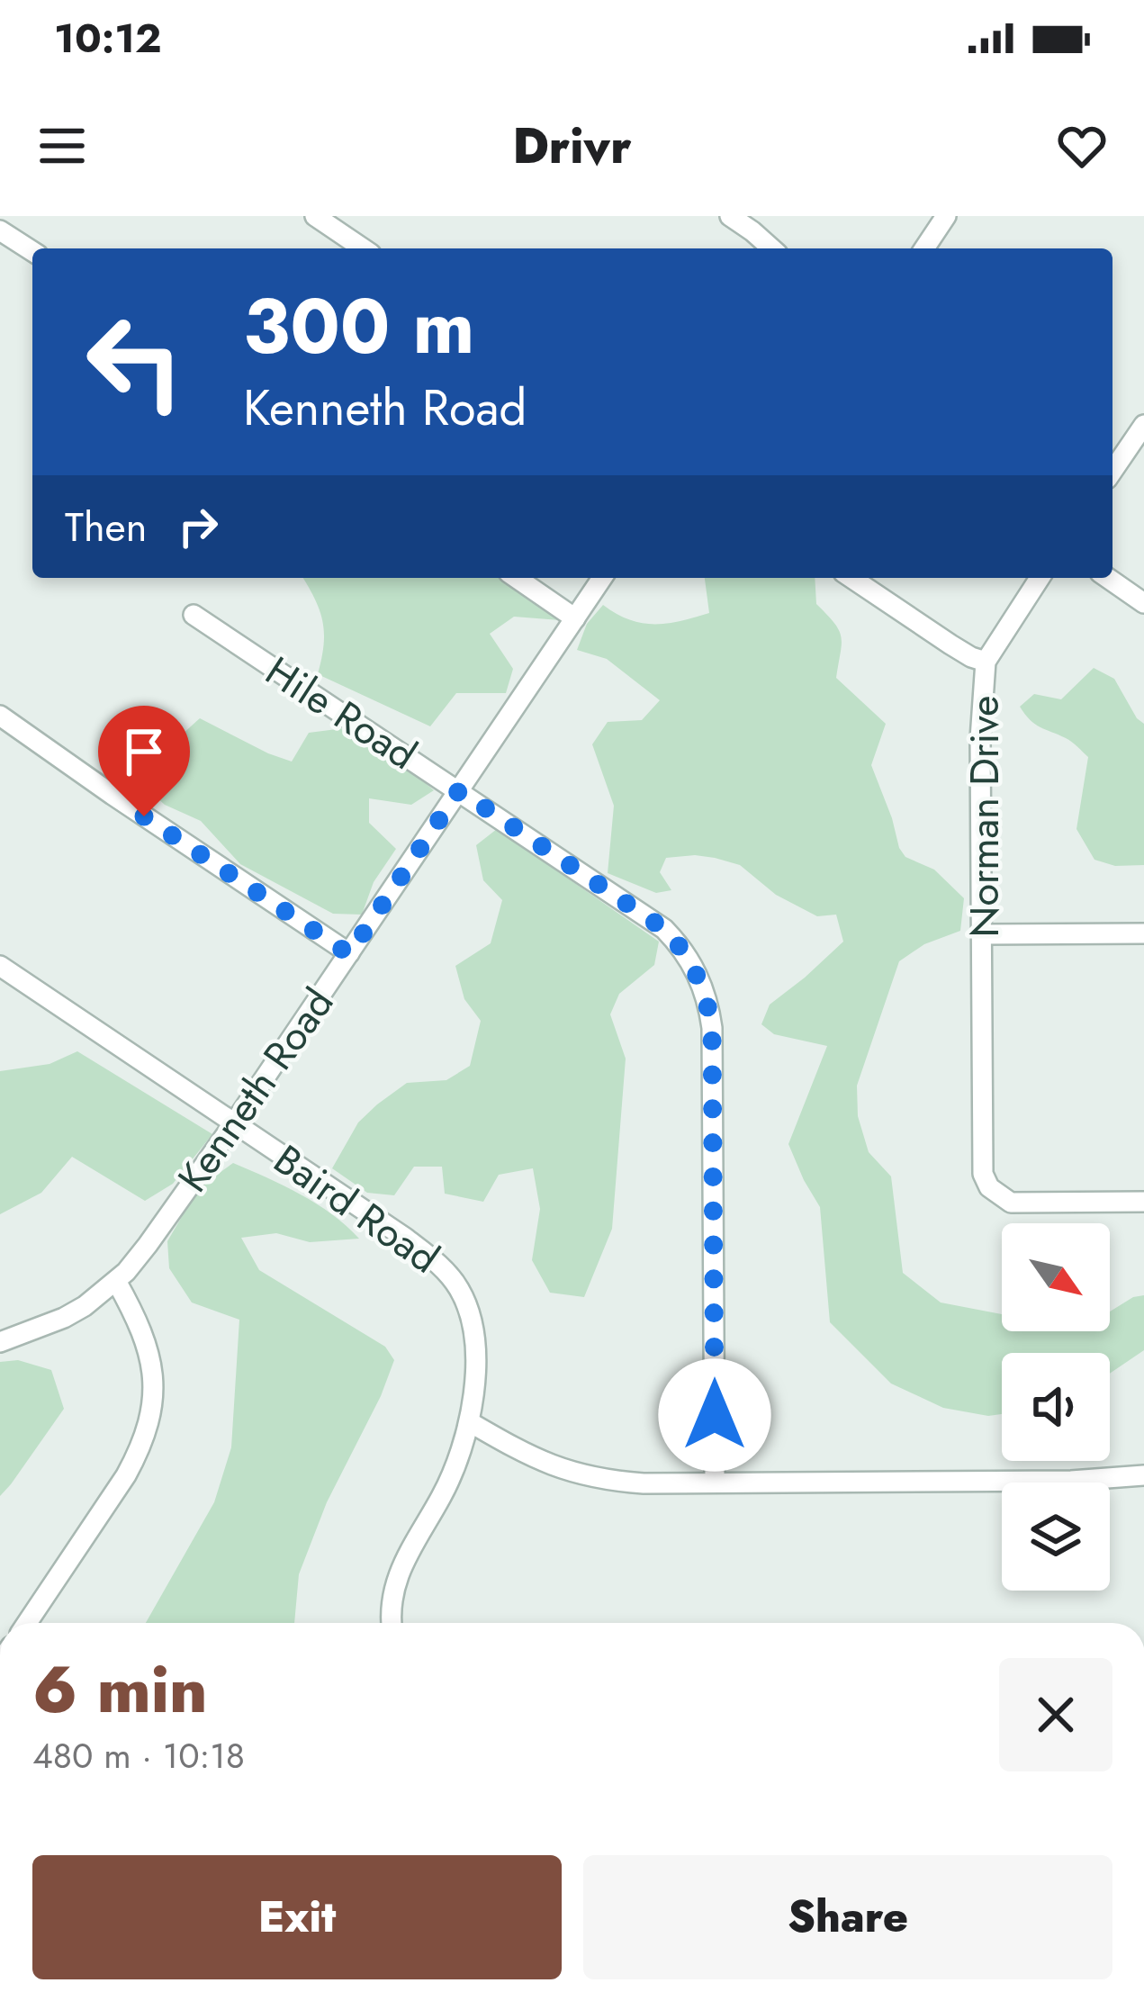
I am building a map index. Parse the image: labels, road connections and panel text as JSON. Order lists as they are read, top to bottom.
{
  "streets": {
    "street": [
      "Hile Road",
      "Norman Drive",
      "Kenneth Road",
      "Baird Road"
    ]
  },
  "crossings": [
    ["Hile Road", "Kenneth Road"],
    ["Kenneth Road", "Baird Road"]
  ],
  "north": "bottom right",
  "page": {
    "status": "10:12",
    "header": "Drivr",
    "turn": ["300 m", "Kenneth Road"],
    "then": "Then",
    "heading": ["6 min", "480 m · 10:18"],
    "buttons": ["Exit", "Share"]
  }
}
